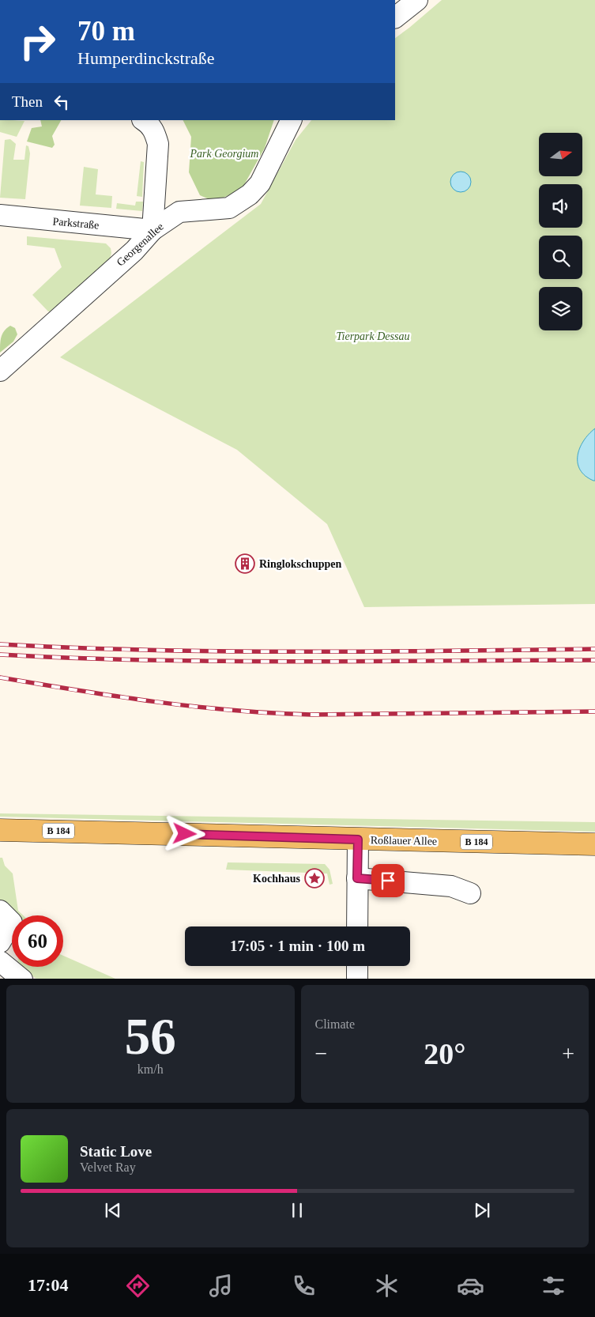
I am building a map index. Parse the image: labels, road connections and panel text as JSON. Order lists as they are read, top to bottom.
{
  "streets": {
    "main road": ["B 184", "Roßlauer Allee"],
    "street": ["Parkstraße", "Georgenallee"]
  },
  "crossings": [
    ["Parkstraße", "Georgenallee"]
  ],
  "parks": ["Park Georgium", "Tierpark Dessau"],
  "places": {
    "building": ["Ringlokschuppen"],
    "place": ["Kochhaus"]
  },
  "north": "right",
  "page": {
    "turn": ["70 m", "Humperdinckstraße"],
    "then": "Then",
    "limit": "60",
    "trip": "17:05 · 1 min · 100 m",
    "tile": [
      ["56", "km/h"],
      "Climate"
    ],
    "heat": ["−", "20°", "+"],
    "song": ["Static Love", "Velvet Ray"],
    "tabs": "17:04"
  }
}
